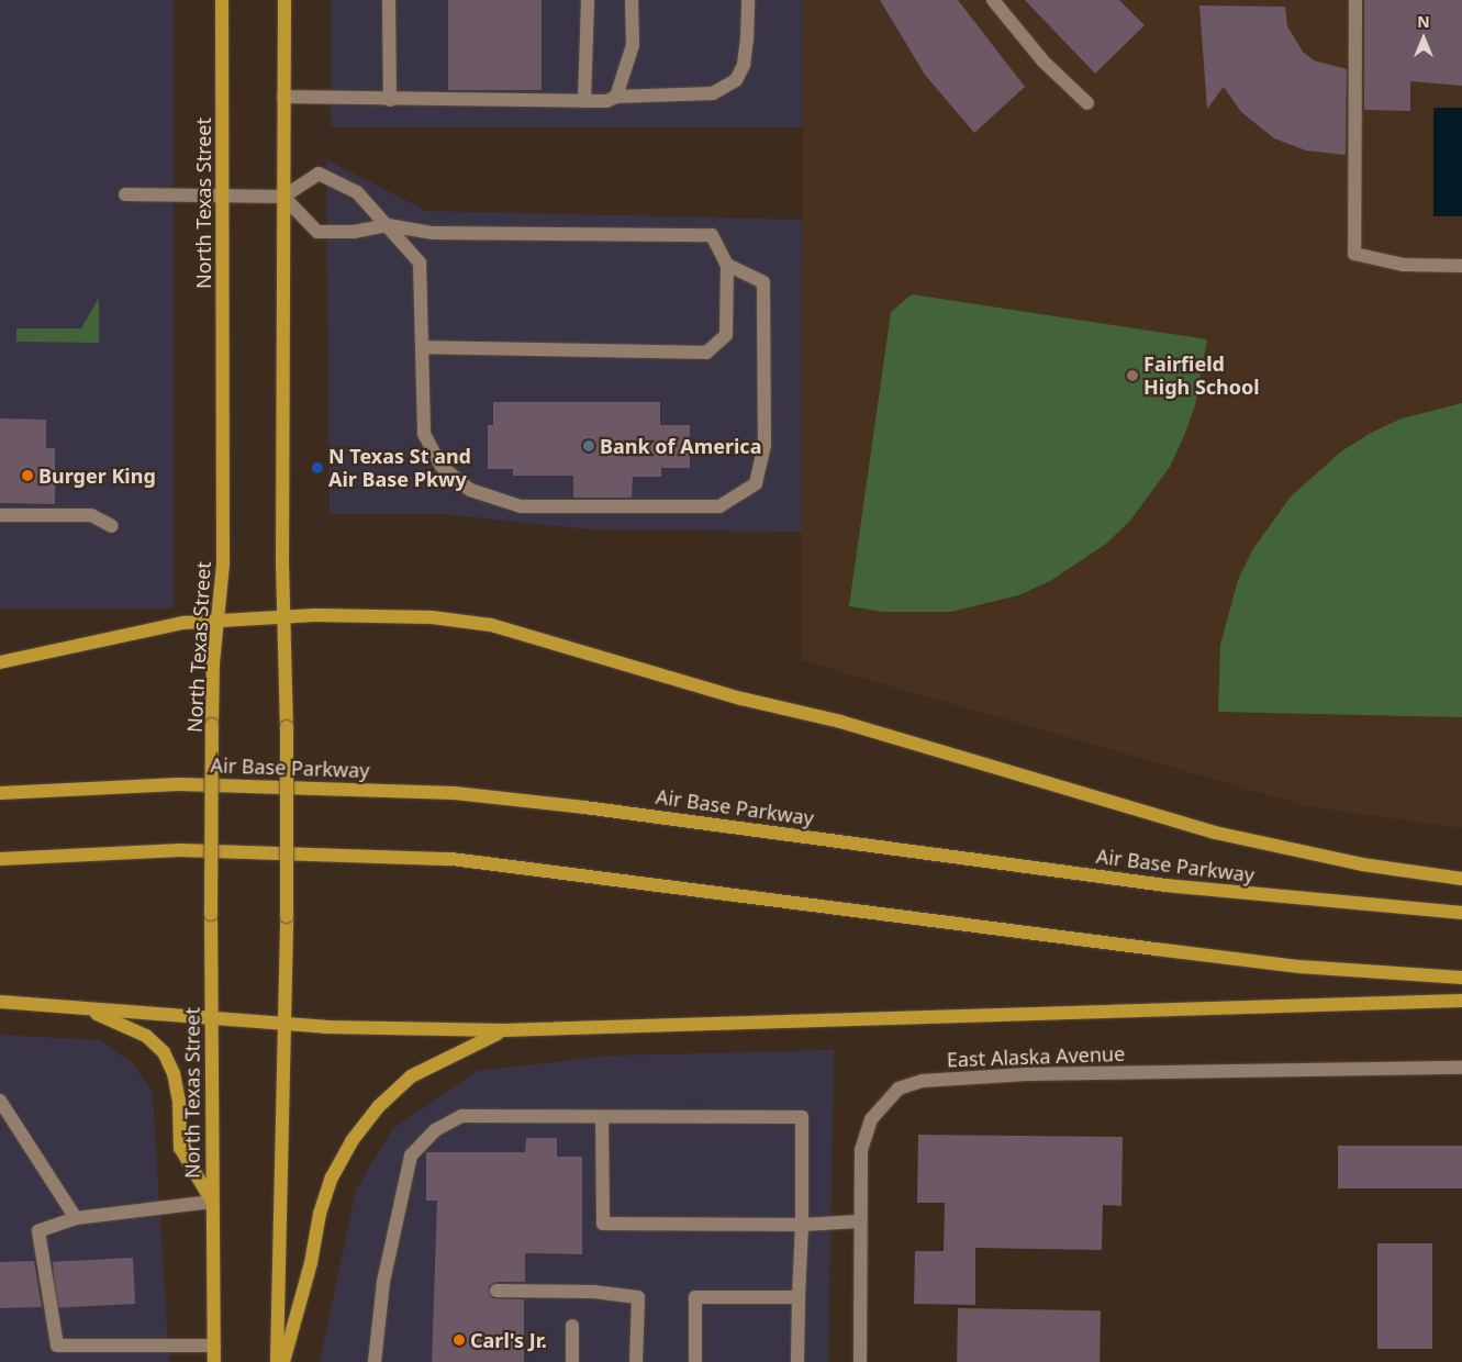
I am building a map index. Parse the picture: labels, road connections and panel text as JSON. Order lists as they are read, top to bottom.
{
  "streets": {
    "main road": ["North Texas Street", "Air Base Parkway"],
    "street": ["East Alaska Avenue"]
  },
  "places": [
    "Fairfield High School",
    "Bank of America",
    "N Texas St and Air Base Pkwy",
    "Burger King",
    "Carl's Jr."
  ],
  "north": "top"
}
